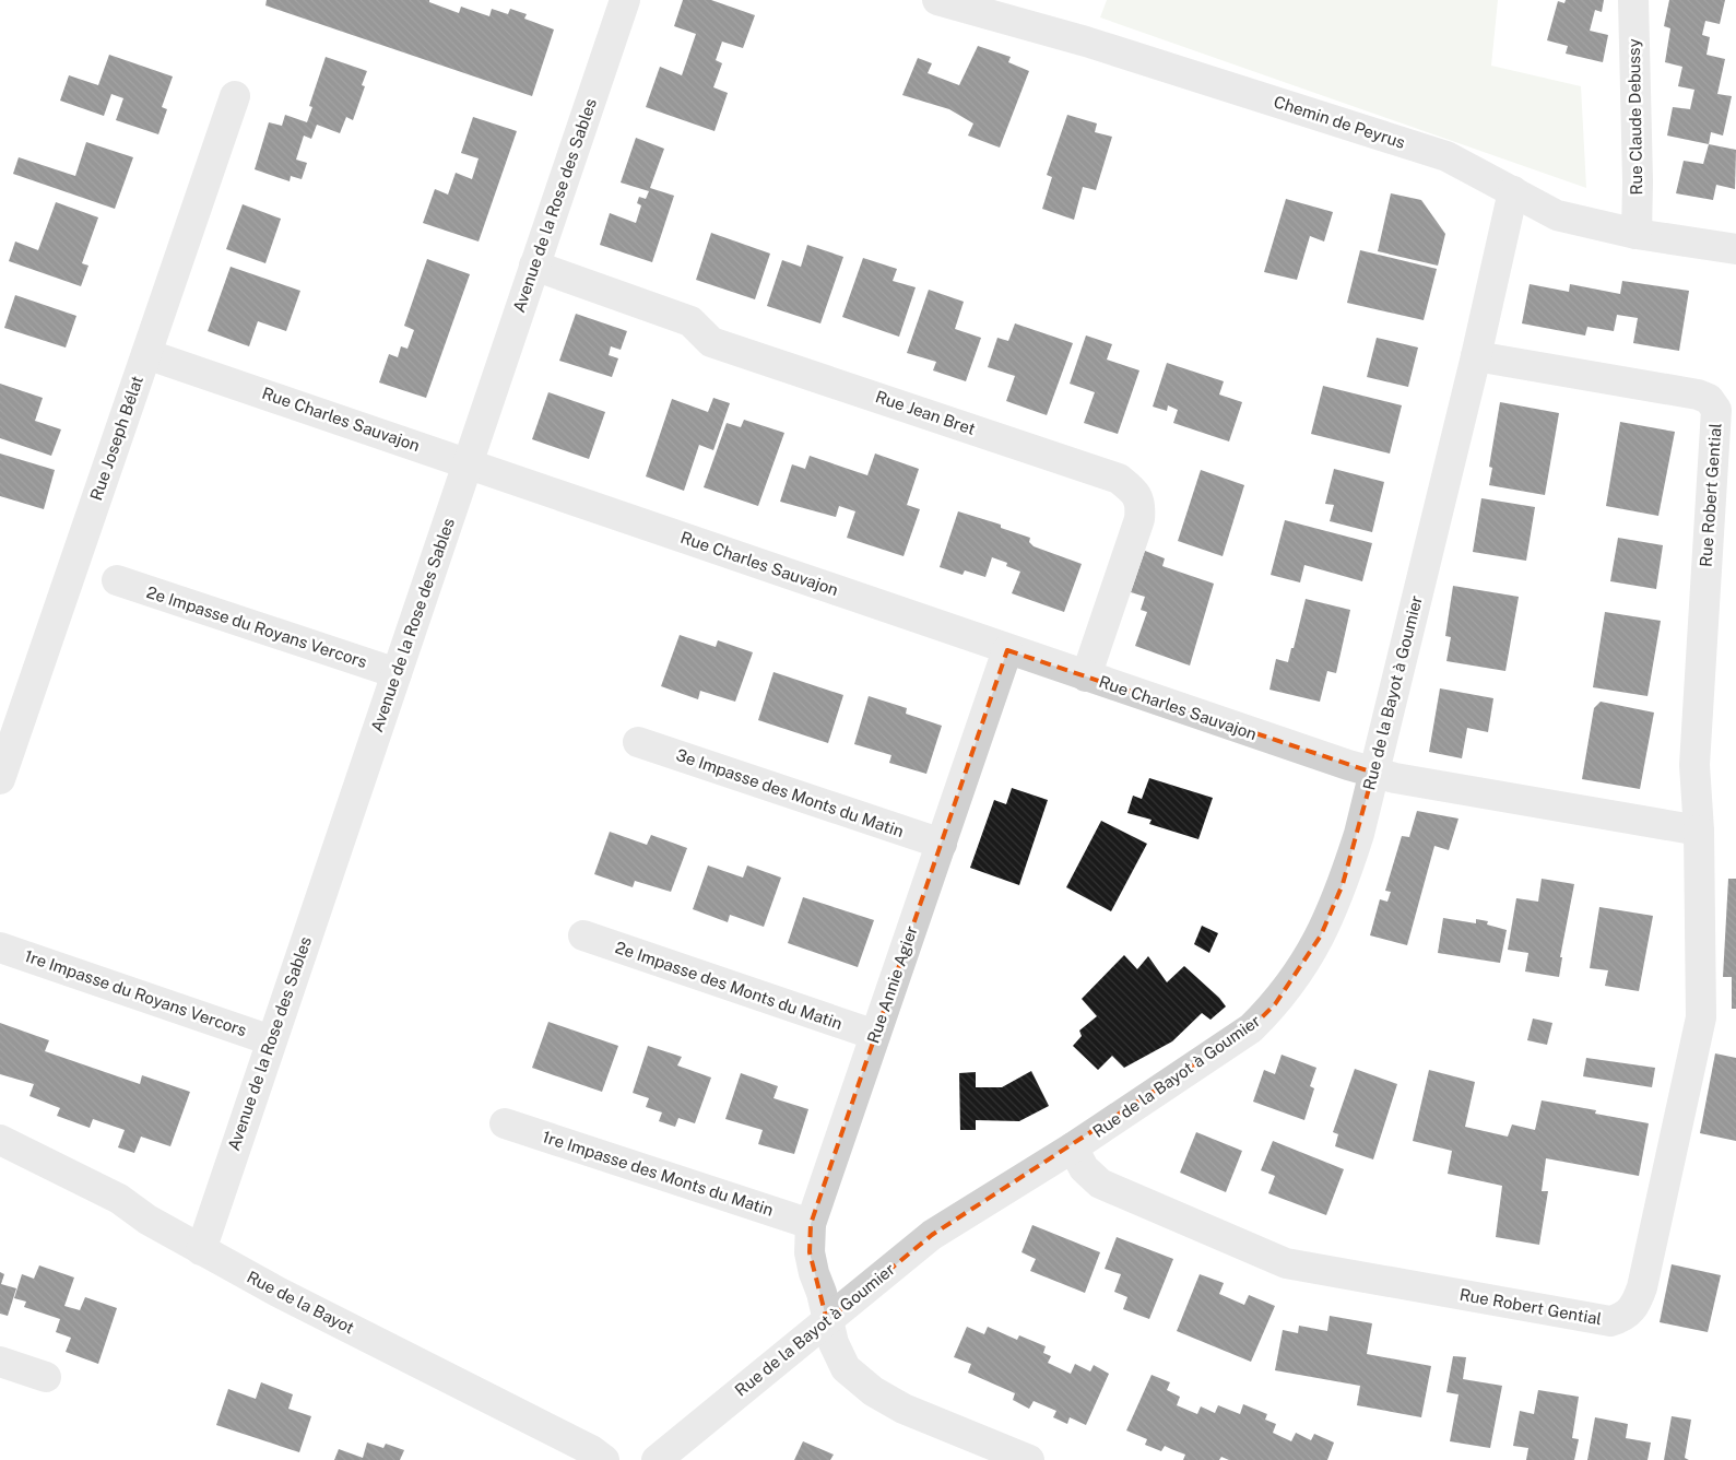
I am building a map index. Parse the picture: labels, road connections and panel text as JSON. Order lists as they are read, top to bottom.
{
  "streets": {
    "street": [
      "Rue Claude Debussy",
      "Chemin de Peyrus",
      "Avenue de la Rose des Sables",
      "Rue Jean Bret",
      "Rue Charles Sauvajon",
      "Rue Joseph Bélat",
      "Rue Robert Gential",
      "2e Impasse du Royans Vercors",
      "Rue de la Bayot à Goumier",
      "3e Impasse des Monts du Matin",
      "Rue Annie Agier",
      "2e Impasse des Monts du Matin",
      "1re Impasse du Royans Vercors",
      "1re Impasse des Monts du Matin",
      "Rue de la Bayot"
    ]
  },
  "crossings": [
    ["Rue Claude Debussy", "Chemin de Peyrus"],
    ["Chemin de Peyrus", "Rue de la Bayot à Goumier"],
    ["Avenue de la Rose des Sables", "Rue Jean Bret"],
    ["Avenue de la Rose des Sables", "Rue Charles Sauvajon"],
    ["Avenue de la Rose des Sables", "2e Impasse du Royans Vercors"],
    ["Avenue de la Rose des Sables", "1re Impasse du Royans Vercors"],
    ["Avenue de la Rose des Sables", "Rue de la Bayot"],
    ["Rue Jean Bret", "Rue Charles Sauvajon"],
    ["Rue Charles Sauvajon", "Rue Joseph Bélat"],
    ["Rue Charles Sauvajon", "Rue de la Bayot à Goumier"],
    ["Rue Charles Sauvajon", "Rue Annie Agier"],
    ["Rue Robert Gential", "Rue de la Bayot à Goumier"],
    ["Rue de la Bayot à Goumier", "Rue Annie Agier"],
    ["3e Impasse des Monts du Matin", "Rue Annie Agier"],
    ["Rue Annie Agier", "2e Impasse des Monts du Matin"],
    ["Rue Annie Agier", "1re Impasse des Monts du Matin"]
  ]
}
